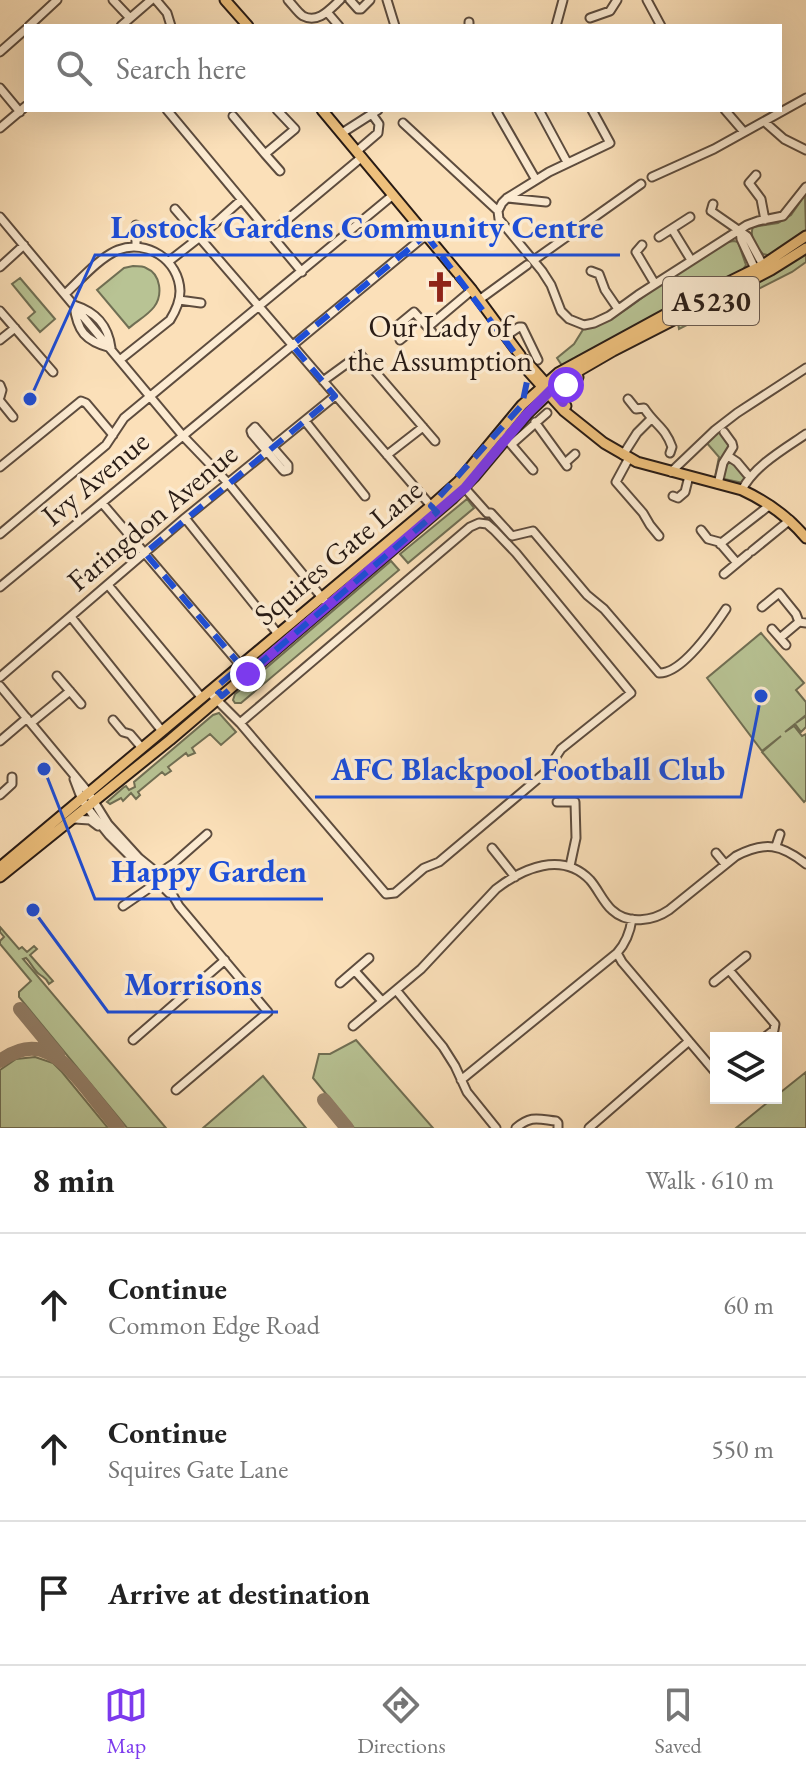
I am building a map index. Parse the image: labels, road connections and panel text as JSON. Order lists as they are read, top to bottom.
{
  "streets": {
    "main road": ["A5230", "Squires Gate Lane"],
    "street": ["Ivy Avenue", "Faringdon Avenue"]
  },
  "crossings": [
    ["A5230", "Squires Gate Lane"]
  ],
  "places": {
    "church": ["Our Lady of the Assumption"],
    "other": [
      "Lostock Gardens Community Centre",
      "AFC Blackpool Football Club",
      "Happy Garden",
      "Morrisons"
    ]
  },
  "page": {
    "search": "Search here",
    "heading": ["8 min", "Walk · 610 m"],
    "list": [
      ["Continue", "Common Edge Road", "60 m"],
      ["Continue", "Squires Gate Lane", "550 m"],
      "Arrive at destination"
    ],
    "nav": ["Map", "Directions", "Saved"]
  }
}
